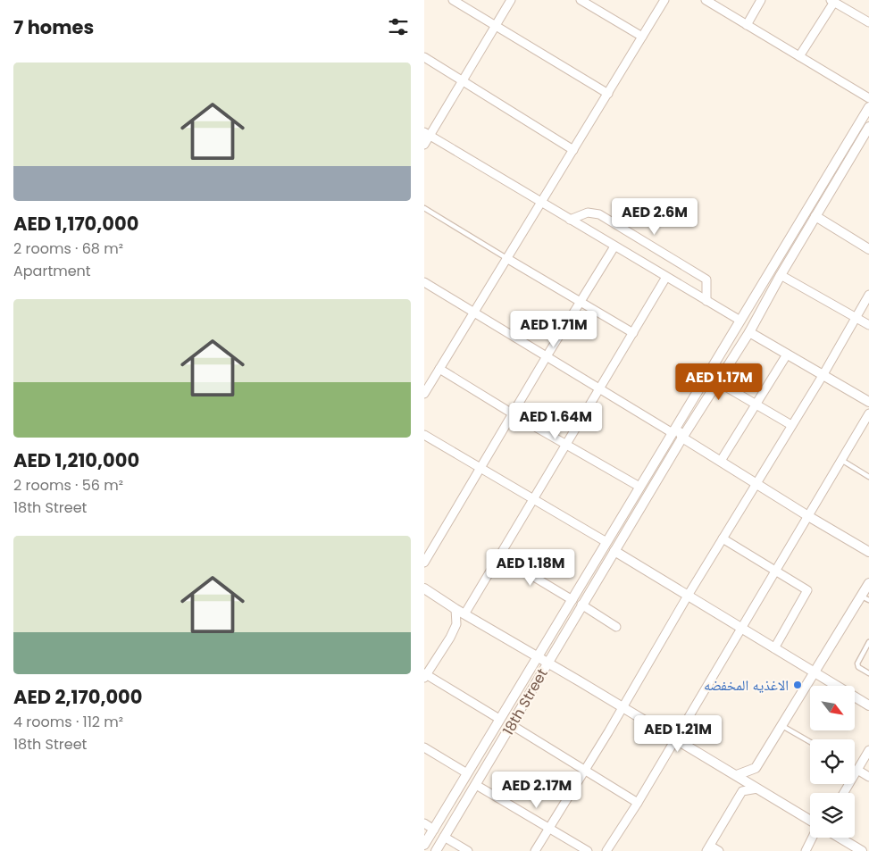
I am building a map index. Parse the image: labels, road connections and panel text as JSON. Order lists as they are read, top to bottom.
{
  "streets": {
    "street": ["18th Street"]
  },
  "places": ["الاغذيه المخفضه"],
  "north": "bottom right",
  "page": {
    "heading": "7 homes",
    "list": [
      {
        "name": "AED 1,170,000",
        "note": "2 rooms · 68 m² · Apartment"
      },
      {
        "name": "AED 1,210,000",
        "note": "2 rooms · 56 m² · 18th Street"
      },
      {
        "name": "AED 2,170,000",
        "note": "4 rooms · 112 m² · 18th Street"
      }
    ],
    "price": [
      "AED 2.6M",
      "AED 1.71M",
      "AED 1.17M",
      "AED 1.64M",
      "AED 1.18M",
      "AED 1.21M",
      "AED 2.17M"
    ]
  }
}
